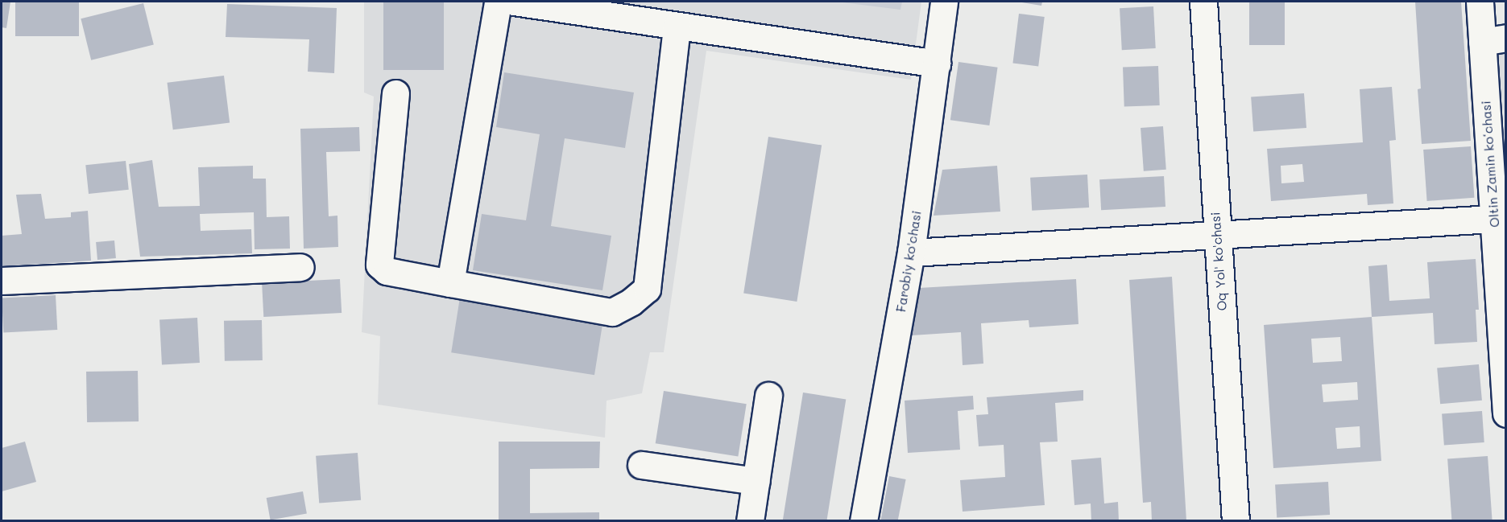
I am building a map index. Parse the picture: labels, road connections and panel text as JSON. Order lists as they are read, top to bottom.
{
  "streets": {
    "street": ["Oltin Zamin koʻchasi", "Farobiy ko'chasi", "Oq Yol' ko'chasi"]
  }
}
